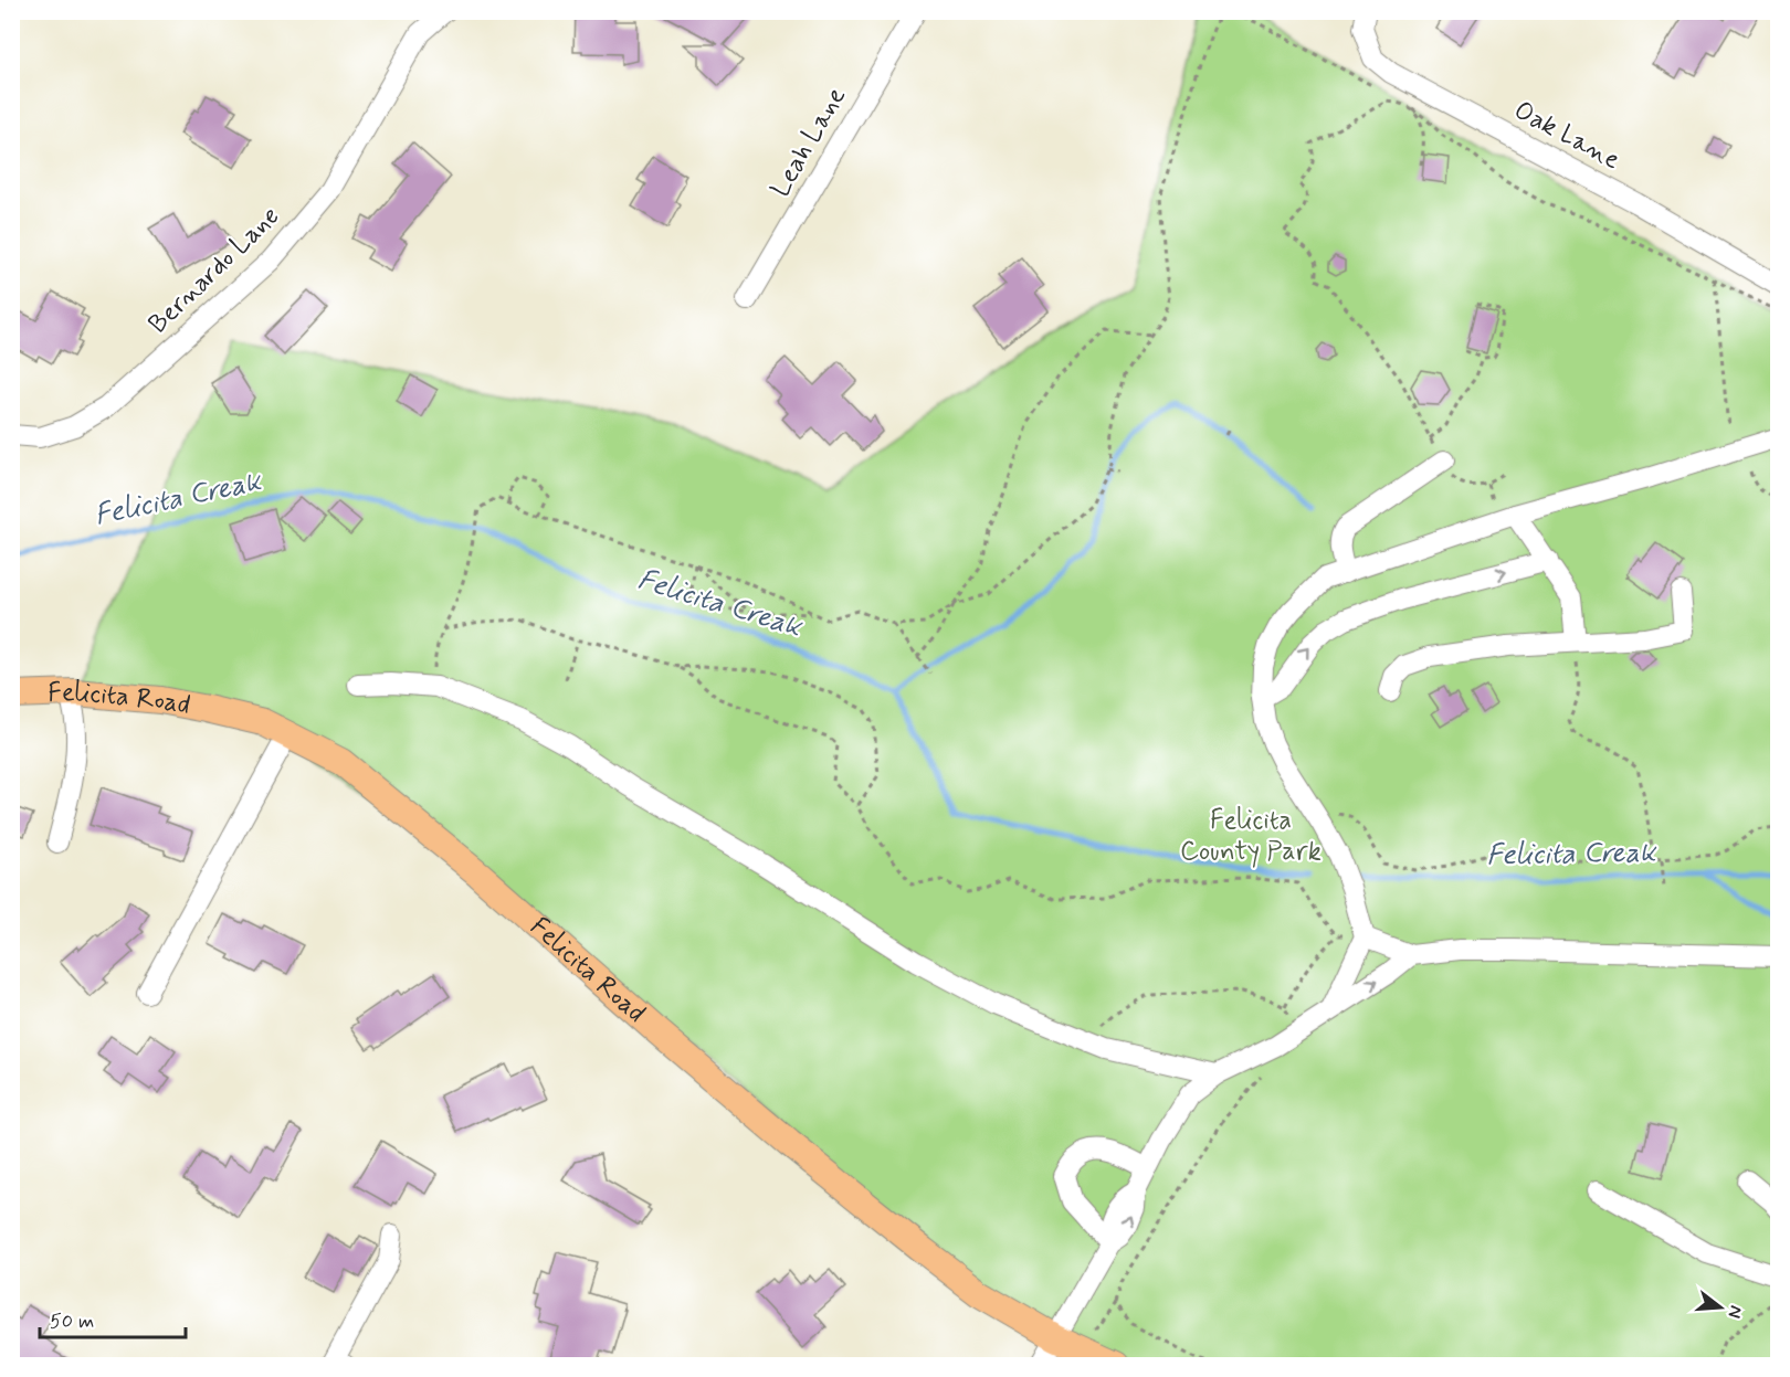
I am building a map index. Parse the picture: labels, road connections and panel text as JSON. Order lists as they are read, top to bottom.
{
  "streets": {
    "main road": ["Felicita Road"],
    "street": ["Oak Lane", "Leah Lane", "Bernardo Lane"]
  },
  "water": ["Felicita Creak"],
  "parks": ["Felicita County Park"],
  "scale_bar": "50 m",
  "north": "right"
}
